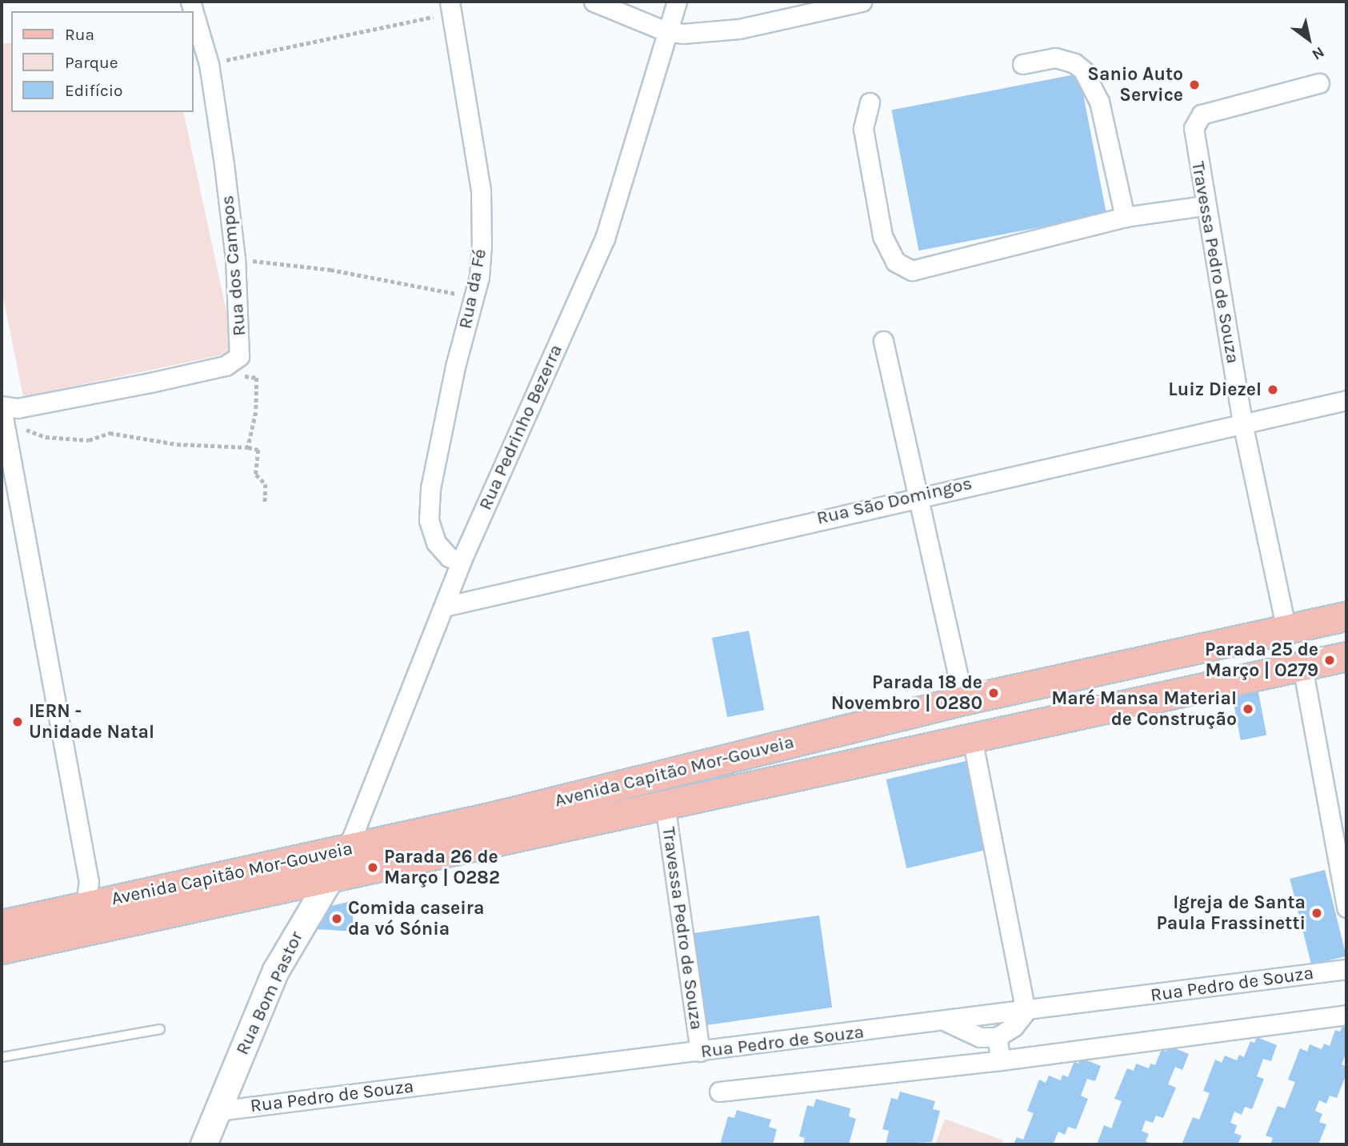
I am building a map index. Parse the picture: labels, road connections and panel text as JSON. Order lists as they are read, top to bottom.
{
  "streets": {
    "main road": ["Avenida Capitão Mor-Gouveia", "Rua Bom Pastor"],
    "street": [
      "Travessa Pedro de Souza",
      "Rua dos Campos",
      "Rua da Fé",
      "Rua Pedrinho Bezerra",
      "Rua São Domingos",
      "Rua Pedro de Souza"
    ]
  },
  "crossings": [
    ["Travessa Pedro de Souza", "Rua São Domingos"],
    ["Travessa Pedro de Souza", "Avenida Capitão Mor-Gouveia"],
    ["Travessa Pedro de Souza", "Rua Pedro de Souza"],
    ["Rua da Fé", "Rua Pedrinho Bezerra"],
    ["Rua Pedrinho Bezerra", "Rua São Domingos"],
    ["Rua Pedrinho Bezerra", "Avenida Capitão Mor-Gouveia"],
    ["Rua Pedrinho Bezerra", "Rua Bom Pastor"],
    ["Avenida Capitão Mor-Gouveia", "Rua Bom Pastor"],
    ["Rua Pedro de Souza", "Rua Bom Pastor"]
  ],
  "places": [
    "Sanio Auto Service",
    "Luiz Diezel",
    "Parada 25 de Março | O279",
    "Parada 18 de Novembro | O280",
    "Maré Mansa Material de Construção",
    "IERN - Unidade Natal",
    "Parada 26 de Março | O282",
    "Igreja de Santa Paula Frassinetti",
    "Comida caseira da vó Sónia"
  ],
  "legend": ["Rua", "Parque", "Edifício"],
  "north": "bottom right"
}
